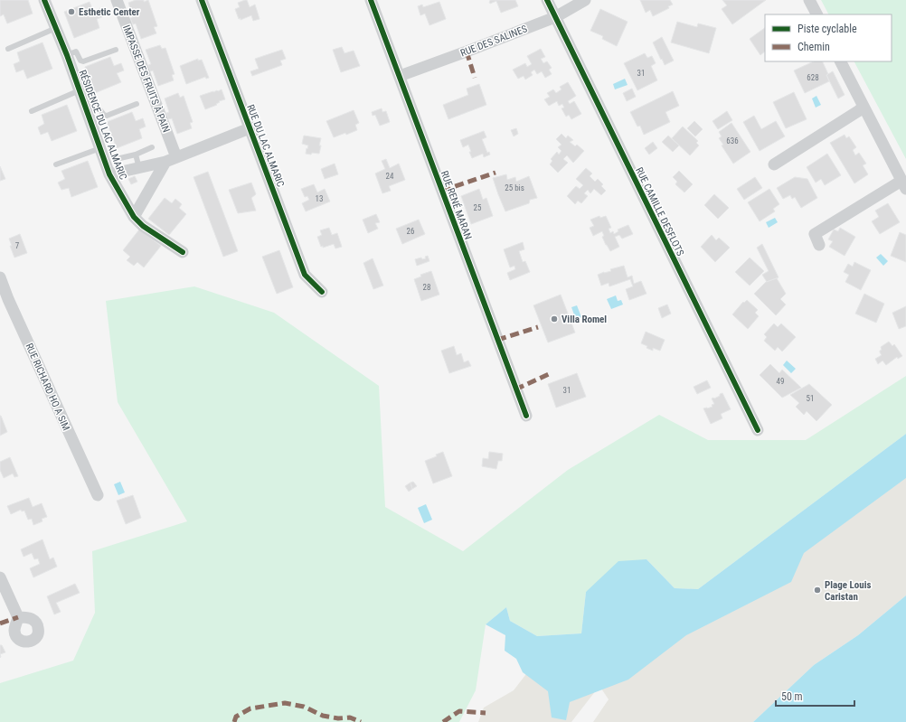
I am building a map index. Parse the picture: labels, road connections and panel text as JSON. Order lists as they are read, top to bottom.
{
  "streets": {
    "street": [
      "RUE DES SALINES",
      "IMPASSE DES FRUITS À PAIN",
      "RÉSIDENCE DU LAC ALMARIC",
      "RUE DU LAC ALMARIC",
      "RUE RENÉ MARAN",
      "RUE CAMILLE DESFLOTS",
      "RUE RICHARD HO A SIM"
    ]
  },
  "crossings": [
    ["RUE DES SALINES", "RUE RENÉ MARAN"],
    ["RUE DES SALINES", "RUE CAMILLE DESFLOTS"]
  ],
  "places": ["Esthetic Center", "Villa Romel", "Plage Louis Caristan"],
  "house_numbers": [
    "31",
    "628",
    "636",
    "24",
    "25 bis",
    "13",
    "25",
    "26",
    "7",
    "28",
    "49",
    "31",
    "51"
  ],
  "legend": ["Piste cyclable", "Chemin"],
  "scale_bar": "50 m"
}
